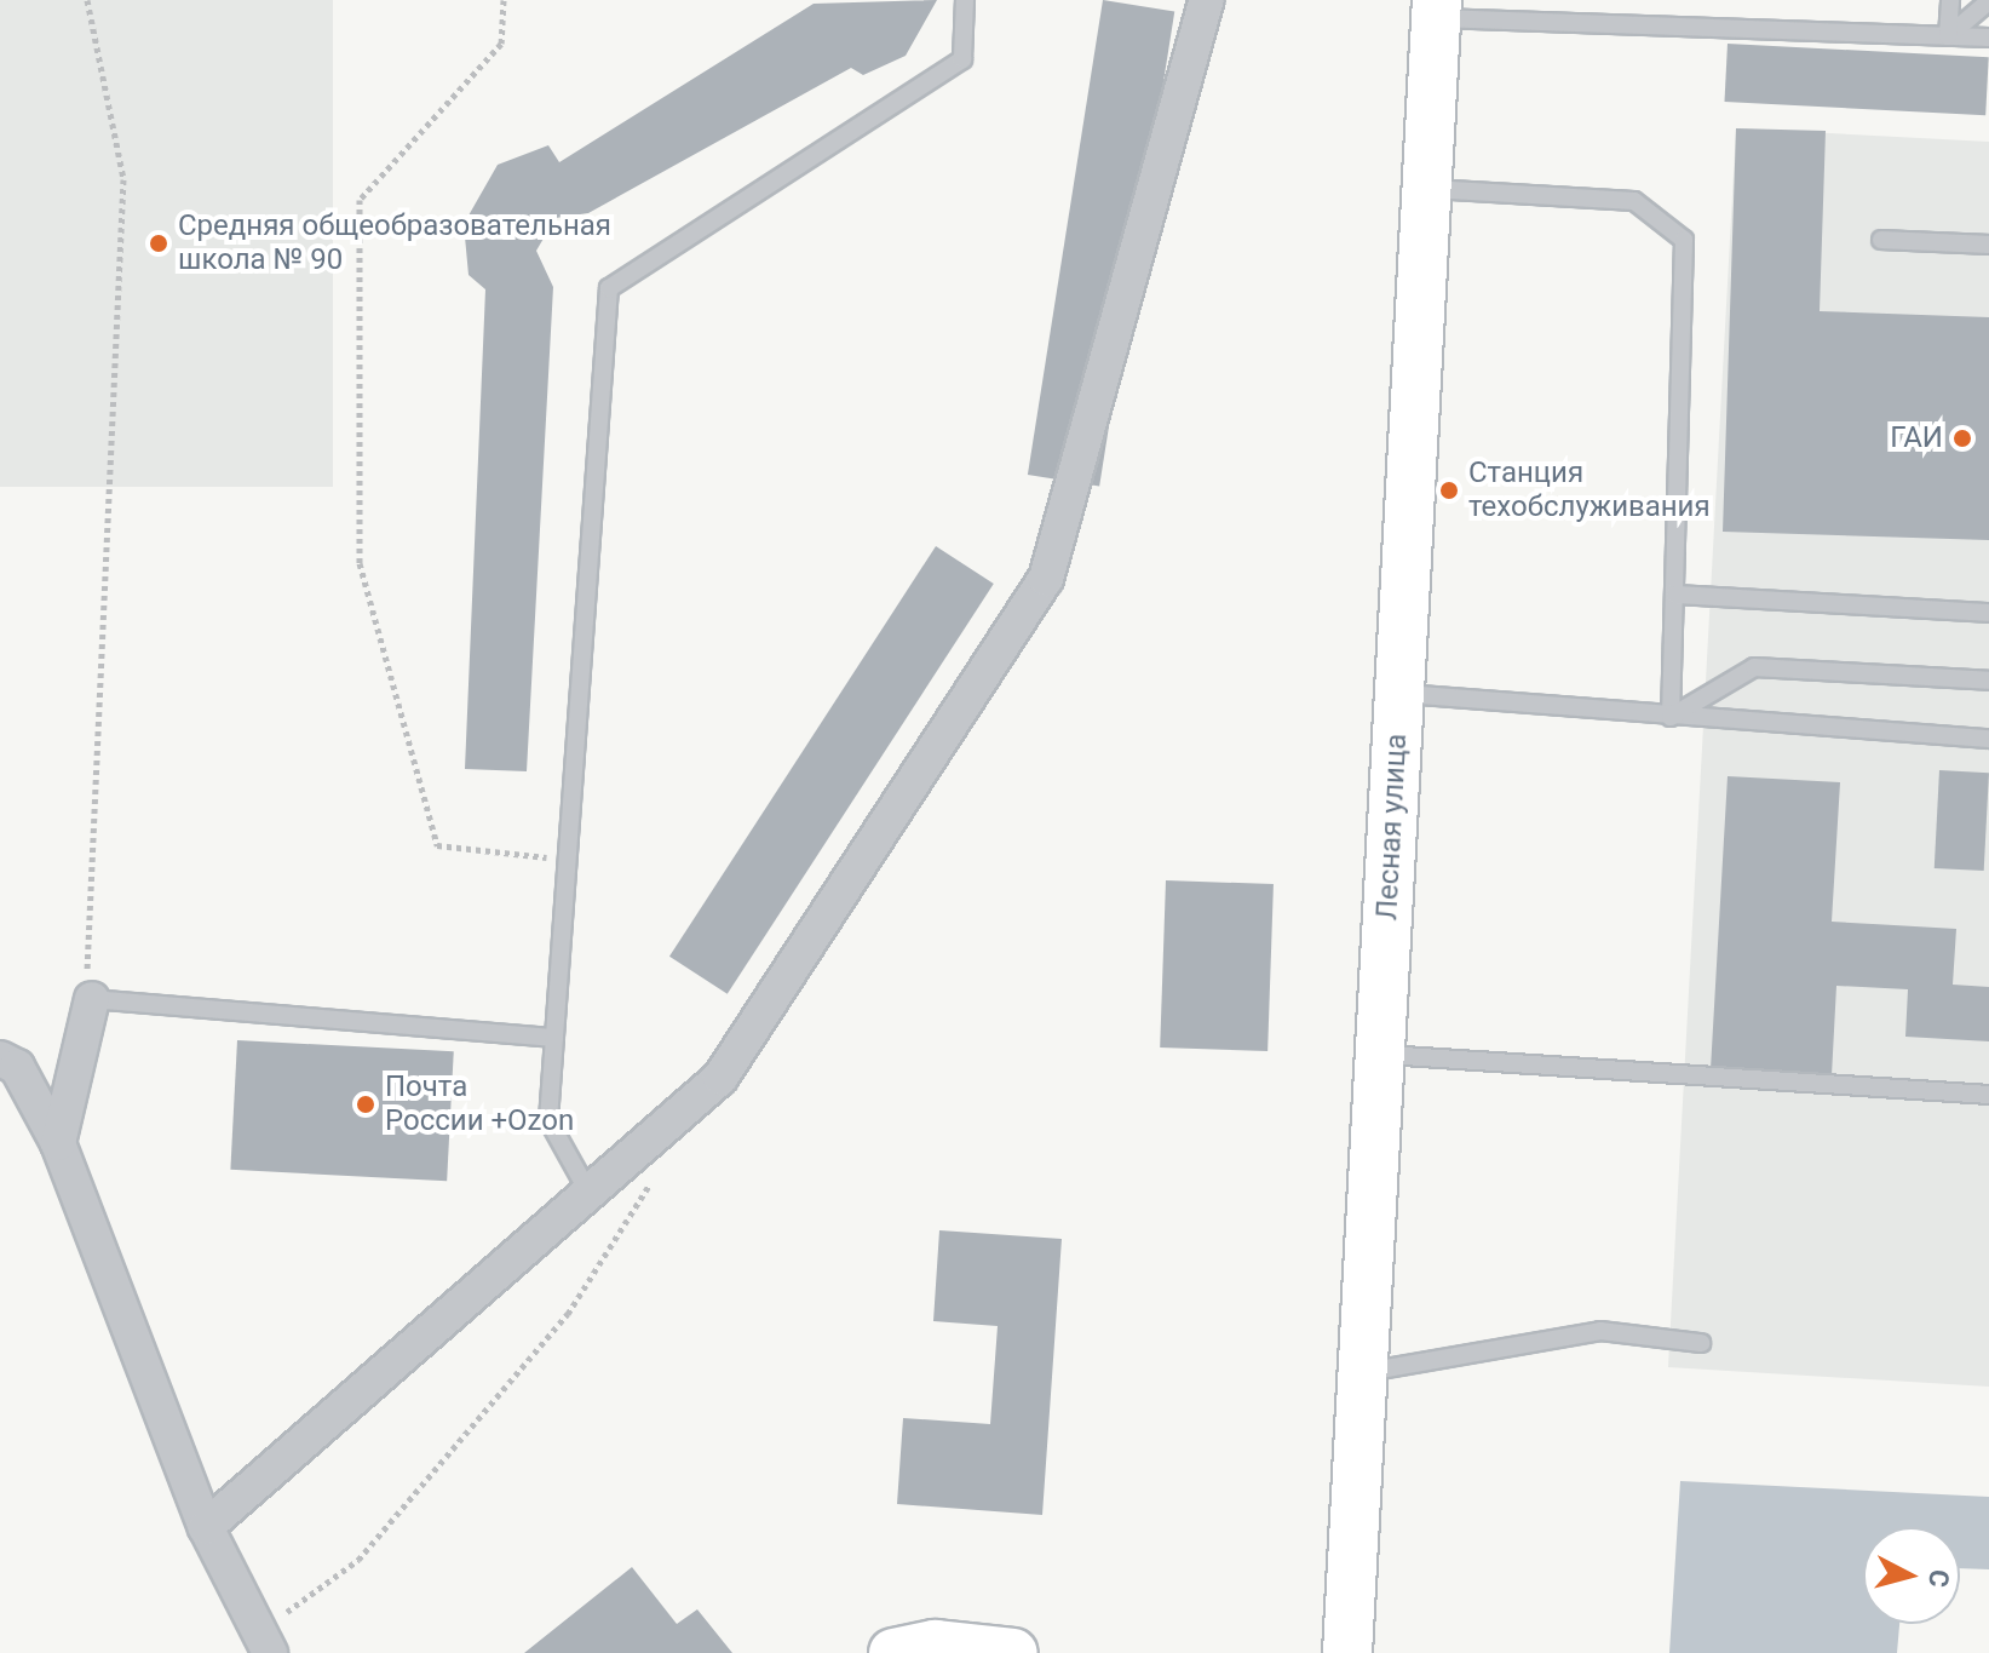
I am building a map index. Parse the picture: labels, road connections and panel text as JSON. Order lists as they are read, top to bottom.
{
  "streets": {
    "main road": ["Лесная улица"]
  },
  "places": [
    "Средняя общеобразовательная школа № 90",
    "ГАИ",
    "Станция техобслуживания",
    "Почта России +Ozon"
  ],
  "north": "right"
}
